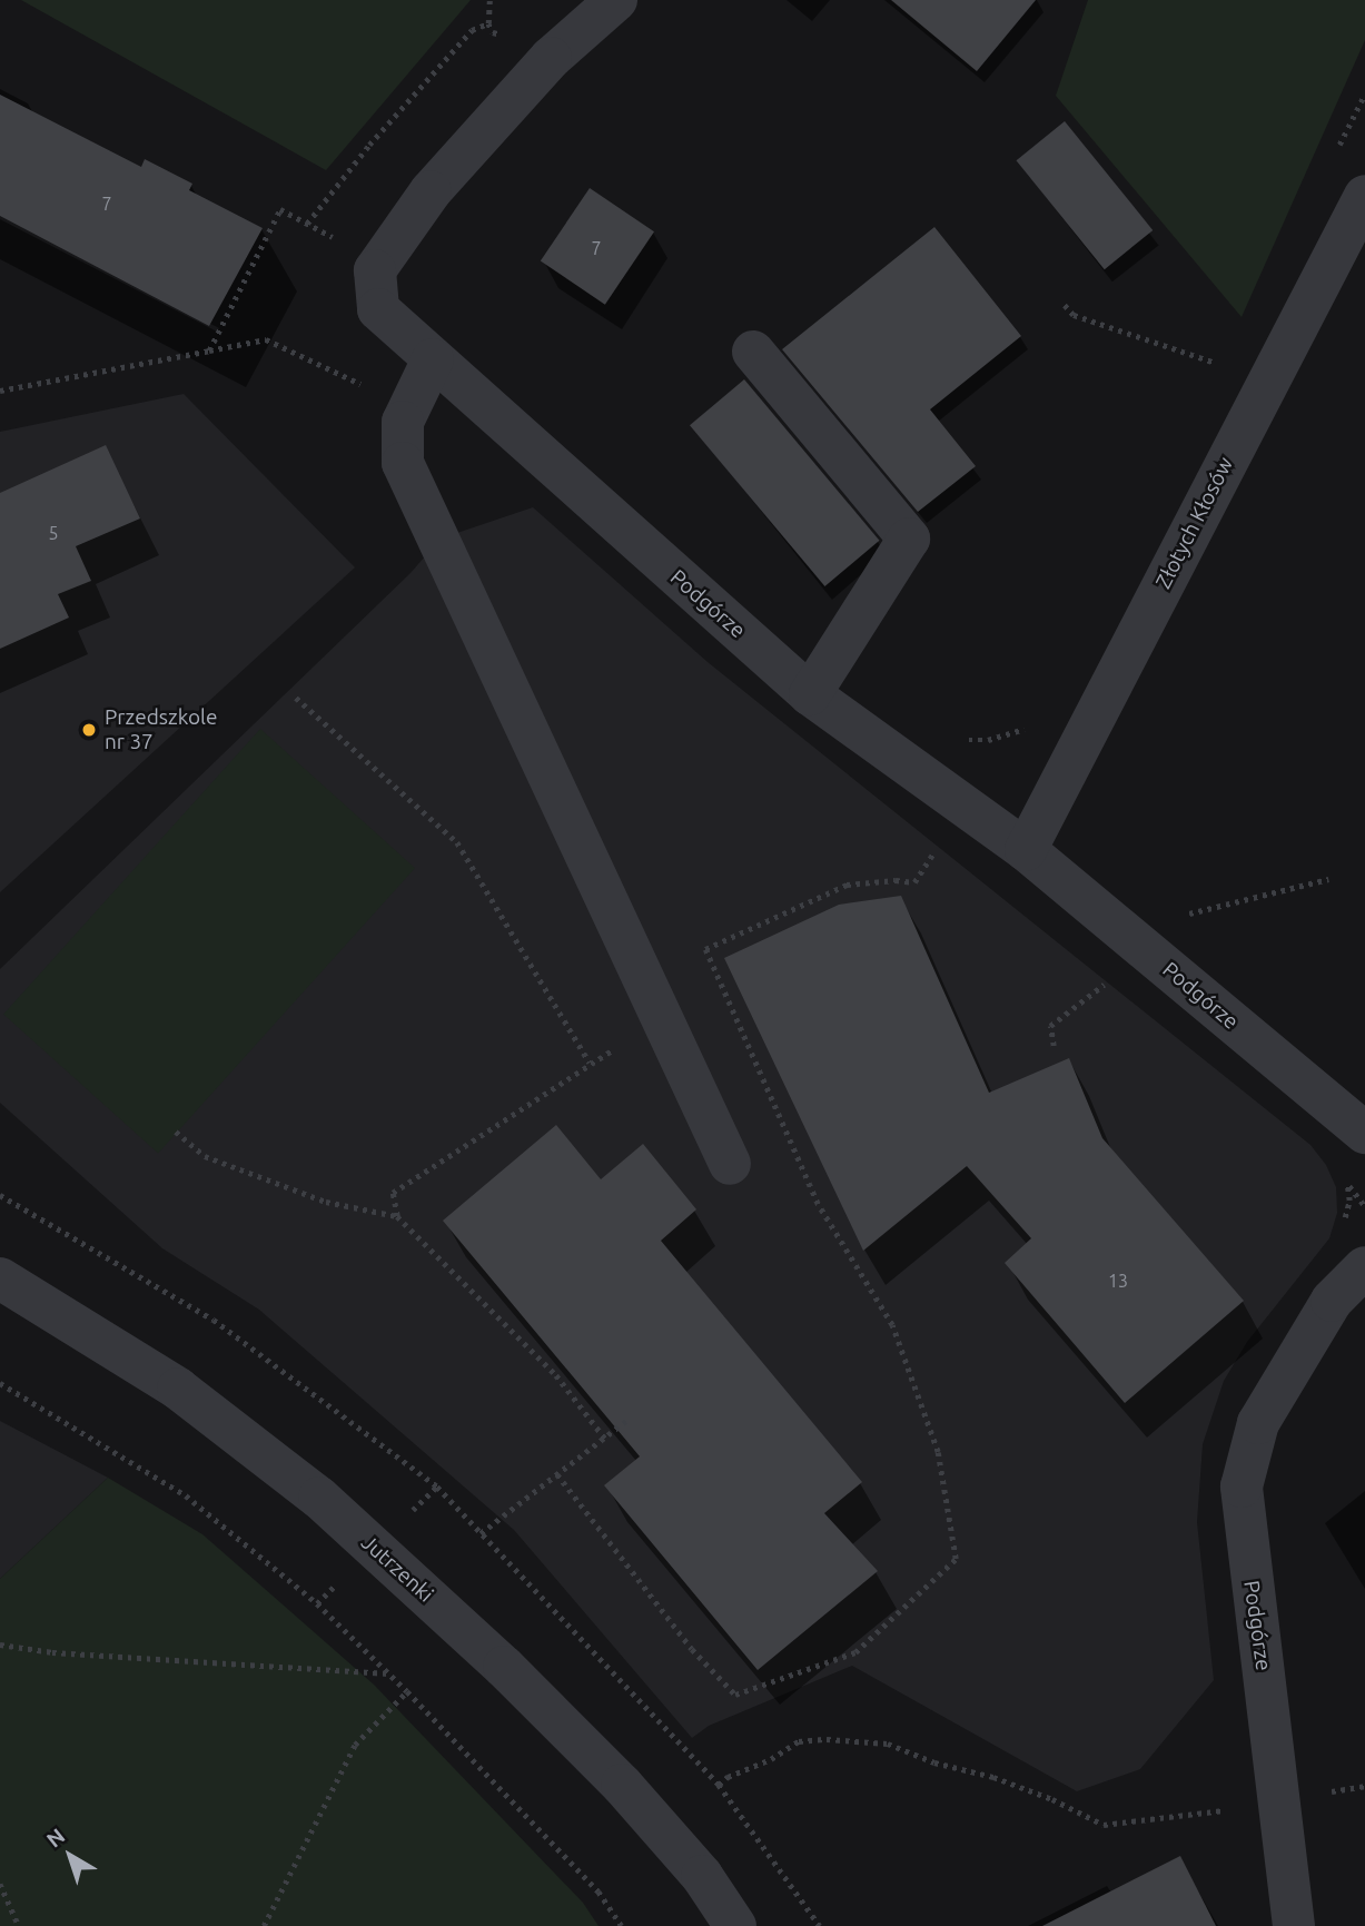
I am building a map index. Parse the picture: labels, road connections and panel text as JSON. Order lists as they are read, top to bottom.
{
  "streets": {
    "street": ["Złotych Kłosów", "Podgórze", "Jutrzenki"]
  },
  "crossings": [
    ["Złotych Kłosów", "Podgórze"]
  ],
  "places": ["Przedszkole nr 37"],
  "house_numbers": [
    "7",
    "7",
    "5",
    "13"
  ],
  "north": "top left"
}
